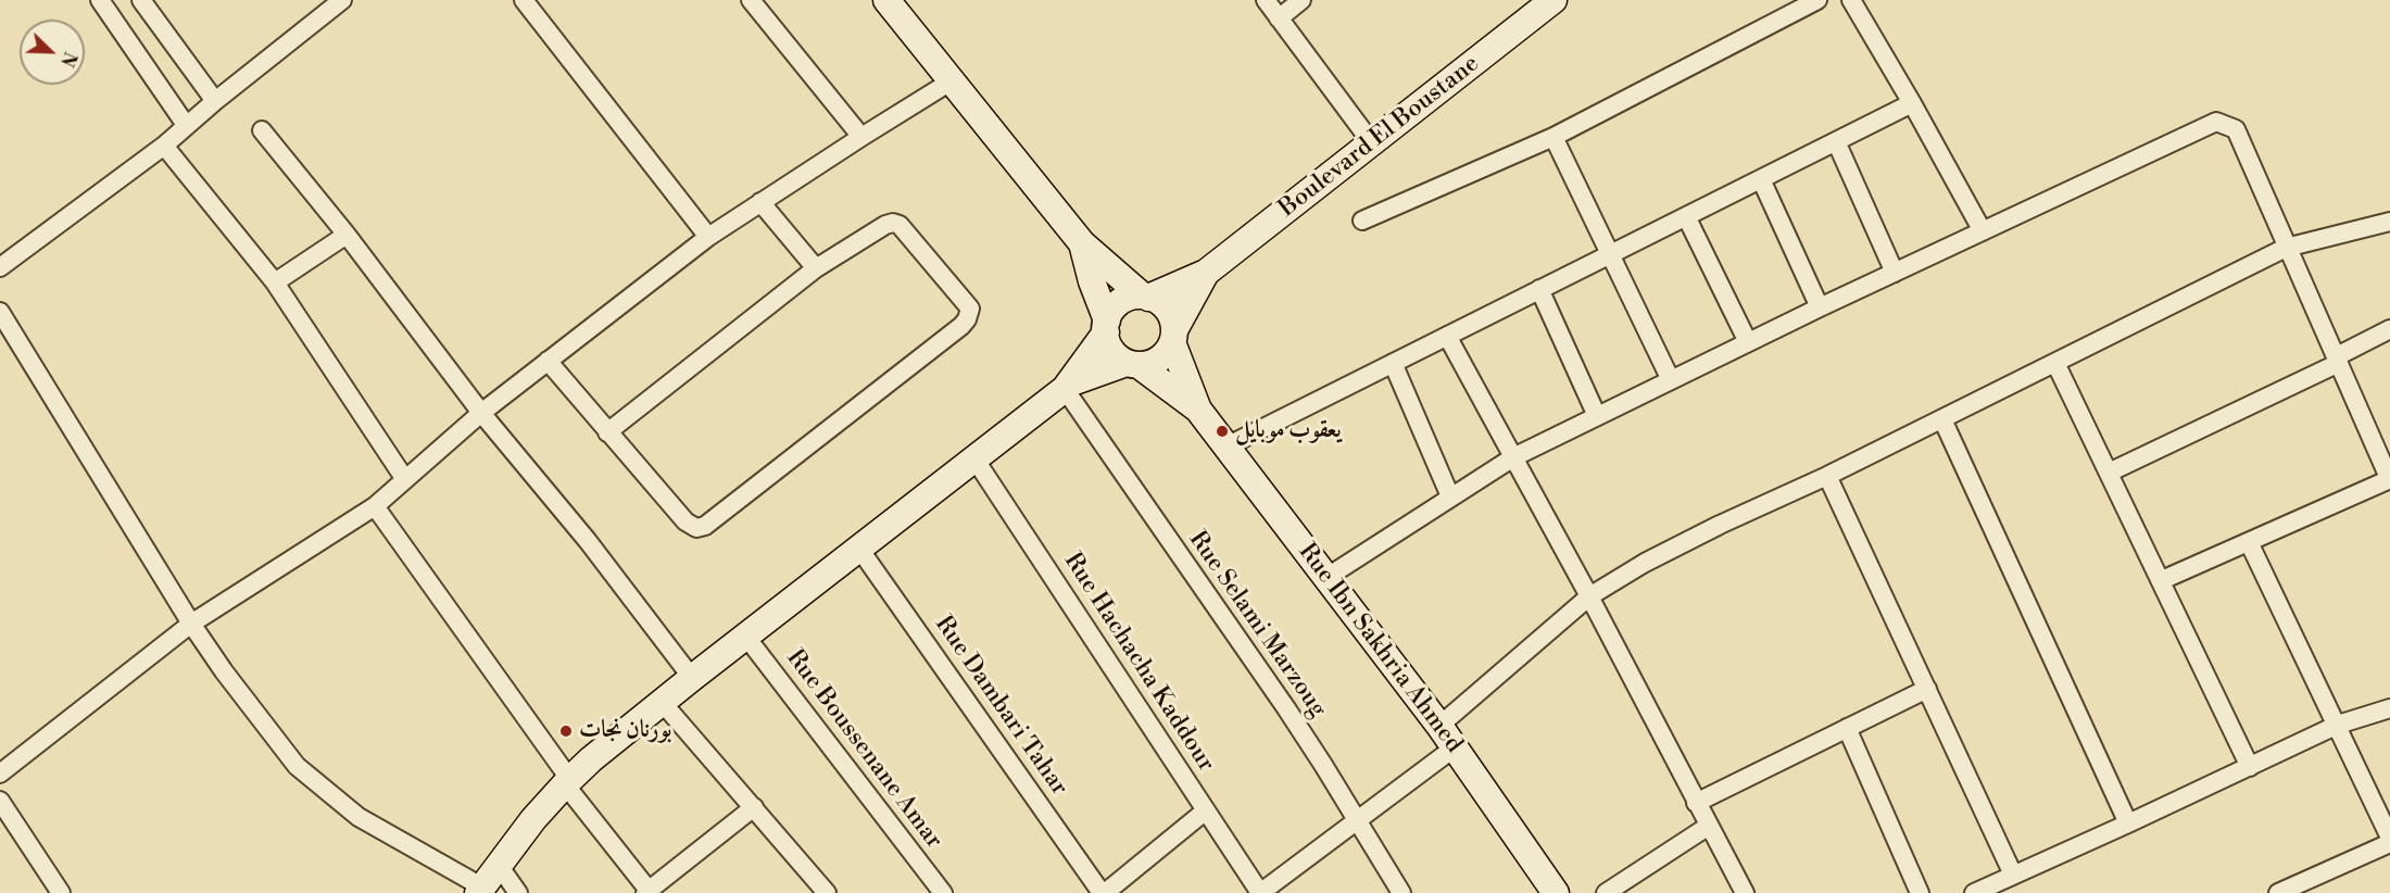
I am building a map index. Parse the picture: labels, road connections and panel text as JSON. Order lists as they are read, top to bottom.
{
  "streets": {
    "main road": ["Boulevard El Boustane", "Rue Ibn Sakhria Ahmed"],
    "street": [
      "Rue Selami Marzoug",
      "Rue Hachacha Kaddour",
      "Rue Dambari Tahar",
      "Rue Boussenane Amar"
    ]
  },
  "places": ["يعقوب موبايل", "بورنان نجات"],
  "north": "bottom right"
}
